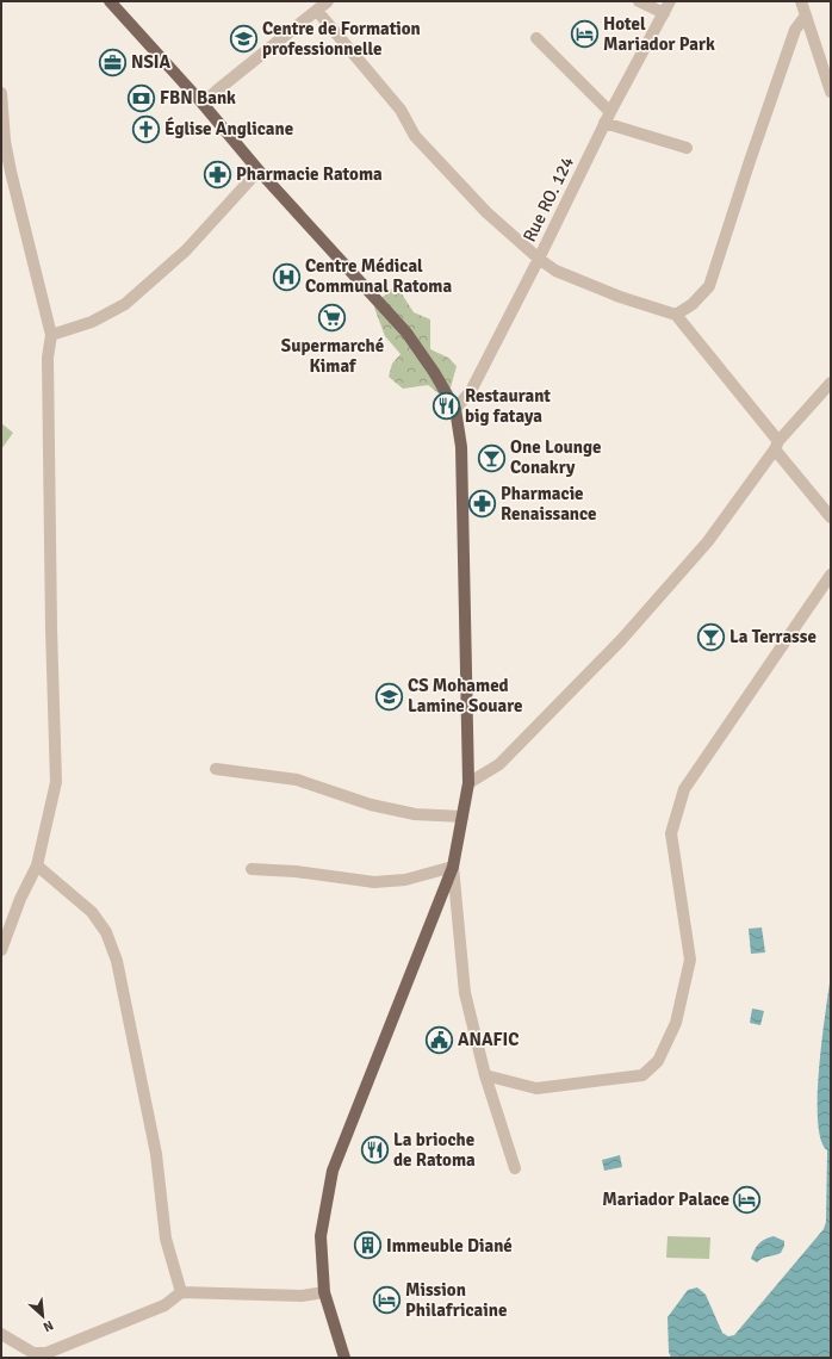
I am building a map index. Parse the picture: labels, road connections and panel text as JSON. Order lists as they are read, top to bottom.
{
  "streets": {
    "street": ["Rue RO. 124"]
  },
  "places": {
    "hotel": ["Hotel Mariador Park", "Mariador Palace", "Mission Philafricaine"],
    "school or university": ["Centre de Formation professionnelle", "CS Mohamed Lamine Souare"],
    "office": ["NSIA"],
    "bank": ["FBN Bank"],
    "church": ["Église Anglicane"],
    "pharmacy": ["Pharmacie Ratoma", "Pharmacie Renaissance"],
    "hospital": ["Centre Médical Communal Ratoma"],
    "supermarket": ["Supermarché Kimaf"],
    "restaurant": ["Restaurant big fataya", "La brioche de Ratoma"],
    "bar": ["One Lounge Conakry", "La Terrasse"],
    "public building": ["ANAFIC"],
    "building": ["Immeuble Diané"]
  },
  "north": "bottom right"
}
